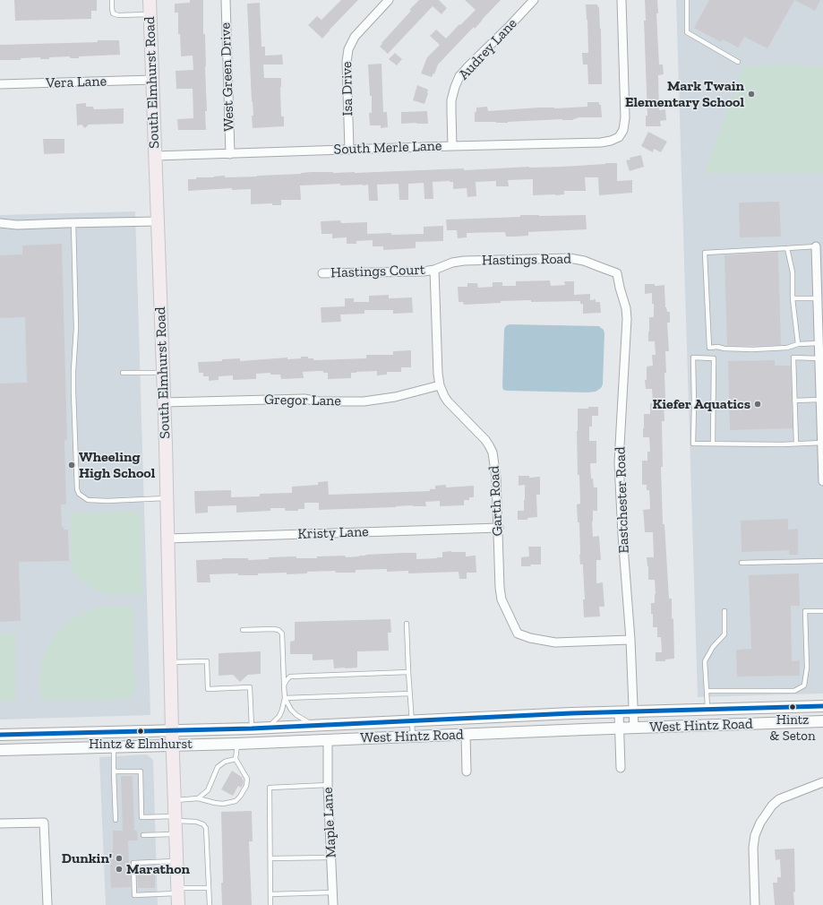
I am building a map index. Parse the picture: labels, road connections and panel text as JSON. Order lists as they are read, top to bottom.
{
  "streets": {
    "main road": ["South Elmhurst Road", "West Hintz Road"],
    "street": [
      "Audrey Lane",
      "West Green Drive",
      "Vera Lane",
      "Isa Drive",
      "South Merle Lane",
      "Hastings Road",
      "Hastings Court",
      "Gregor Lane",
      "Eastchester Road",
      "Garth Road",
      "Kristy Lane",
      "Maple Lane"
    ]
  },
  "crossings": [
    ["Audrey Lane", "South Merle Lane"],
    ["West Green Drive", "South Merle Lane"],
    ["Vera Lane", "South Elmhurst Road"],
    ["South Elmhurst Road", "South Merle Lane"],
    ["South Elmhurst Road", "Gregor Lane"],
    ["South Elmhurst Road", "Kristy Lane"],
    ["South Elmhurst Road", "West Hintz Road"],
    ["Isa Drive", "South Merle Lane"],
    ["Hastings Road", "Hastings Court"],
    ["Hastings Road", "Eastchester Road"],
    ["Hastings Road", "Garth Road"],
    ["Hastings Court", "Garth Road"],
    ["Gregor Lane", "Garth Road"],
    ["Eastchester Road", "Garth Road"],
    ["Eastchester Road", "West Hintz Road"],
    ["Garth Road", "Kristy Lane"],
    ["West Hintz Road", "Maple Lane"]
  ],
  "places": [
    "Mark Twain Elementary School",
    "Kiefer Aquatics",
    "Wheeling High School",
    "Hintz & Seton",
    "Hintz & Elmhurst",
    "Dunkin'",
    "Marathon"
  ]
}
